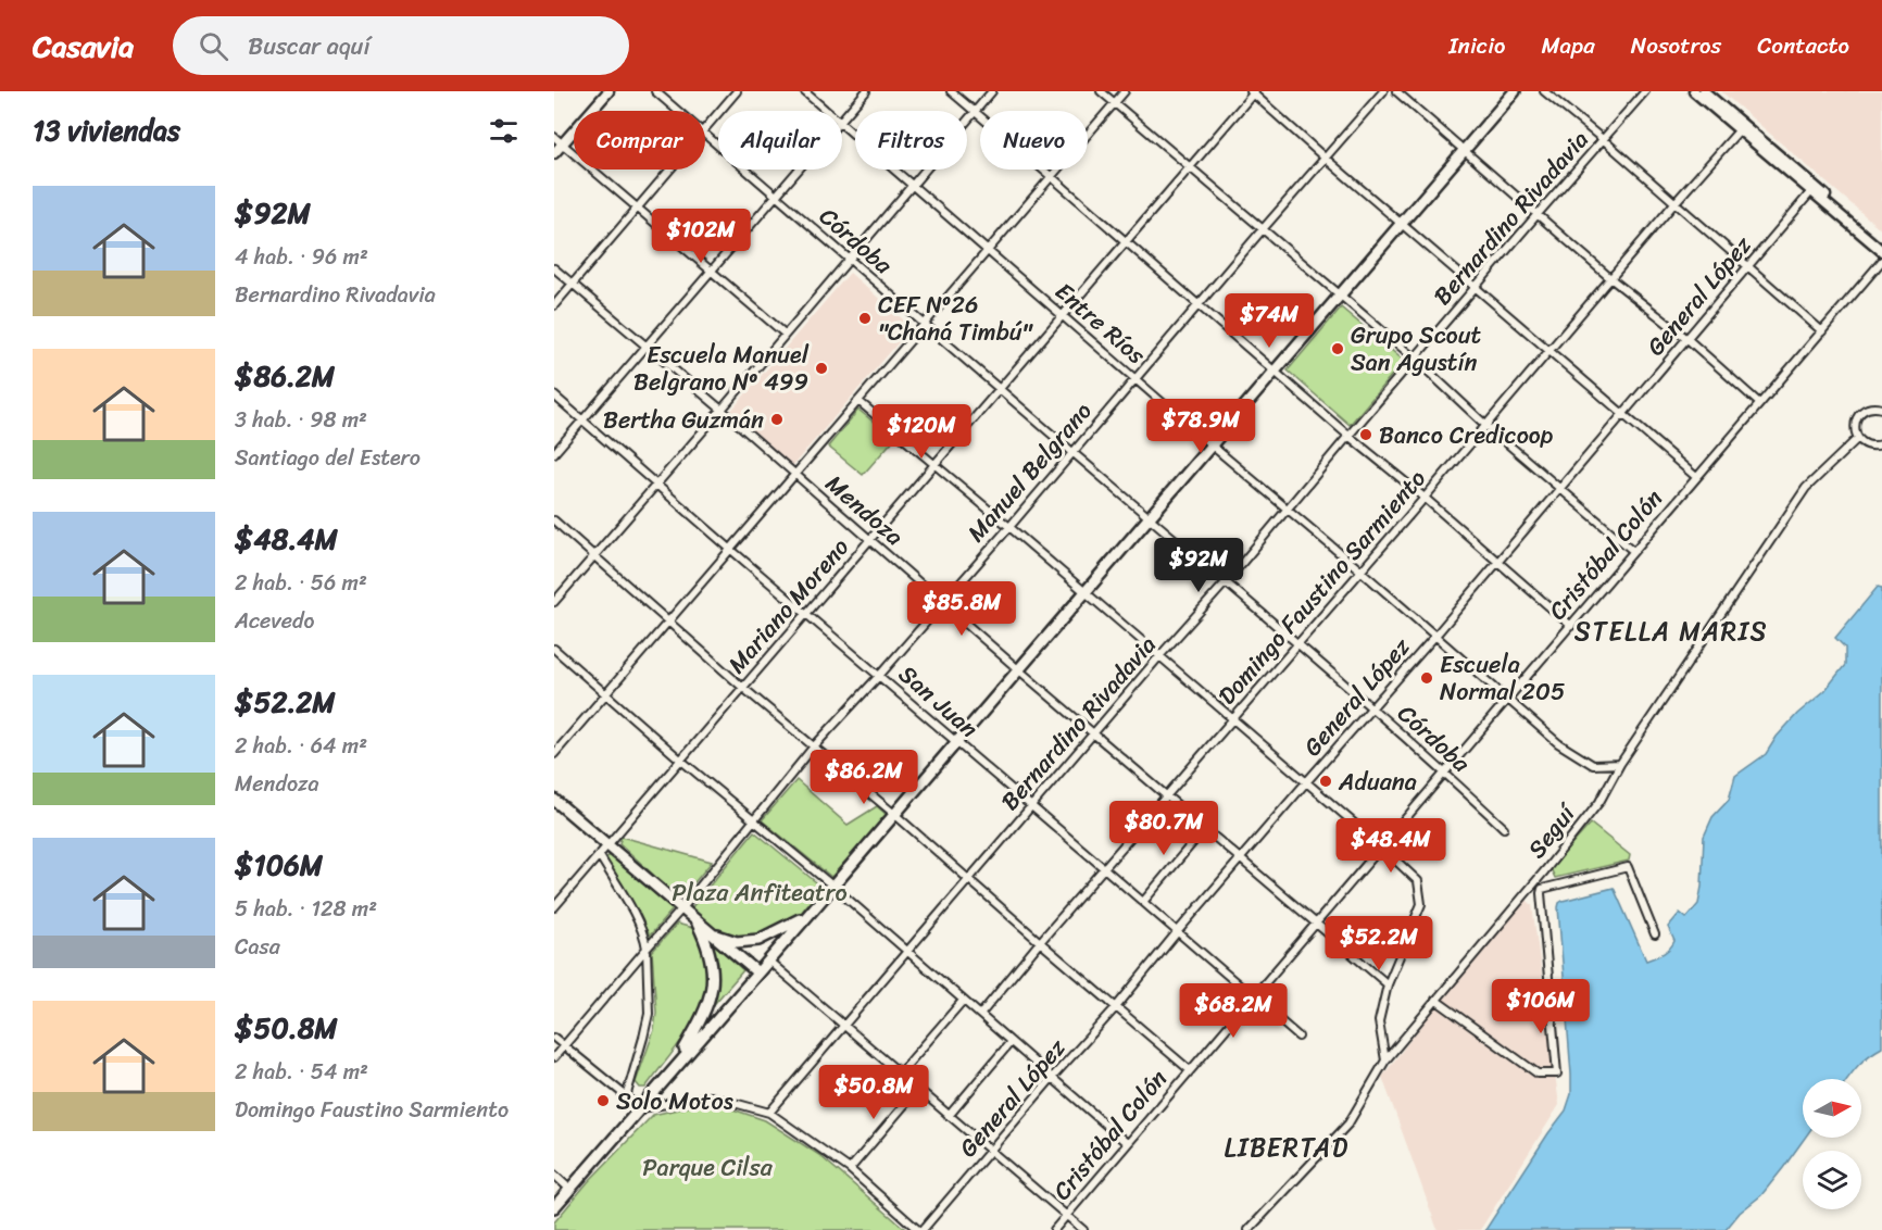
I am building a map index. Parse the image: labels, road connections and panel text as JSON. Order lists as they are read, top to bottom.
{
  "streets": {
    "street": [
      "Bernardino Rivadavia",
      "Córdoba",
      "General López",
      "Entre Ríos",
      "Manuel Belgrano",
      "Mendoza",
      "Cristóbal Colón",
      "Domingo Faustino Sarmiento",
      "Mariano Moreno",
      "San Juan",
      "Seguí"
    ]
  },
  "crossings": [
    ["Bernardino Rivadavia", "Córdoba"],
    ["Bernardino Rivadavia", "Entre Ríos"],
    ["Bernardino Rivadavia", "Mendoza"],
    ["Bernardino Rivadavia", "San Juan"],
    ["Córdoba", "General López"],
    ["Córdoba", "Manuel Belgrano"],
    ["Córdoba", "Cristóbal Colón"],
    ["Córdoba", "Domingo Faustino Sarmiento"],
    ["Córdoba", "Mariano Moreno"],
    ["General López", "Entre Ríos"],
    ["General López", "Mendoza"],
    ["General López", "San Juan"],
    ["Entre Ríos", "Manuel Belgrano"],
    ["Entre Ríos", "Cristóbal Colón"],
    ["Entre Ríos", "Domingo Faustino Sarmiento"],
    ["Entre Ríos", "Mariano Moreno"],
    ["Entre Ríos", "Seguí"],
    ["Manuel Belgrano", "Mendoza"],
    ["Manuel Belgrano", "San Juan"],
    ["Mendoza", "Cristóbal Colón"],
    ["Mendoza", "Domingo Faustino Sarmiento"],
    ["Mendoza", "Mariano Moreno"],
    ["Cristóbal Colón", "San Juan"],
    ["Domingo Faustino Sarmiento", "San Juan"],
    ["Mariano Moreno", "San Juan"]
  ],
  "districts": ["STELLA MARIS", "LIBERTAD"],
  "parks": ["Plaza Anfiteatro", "Parque Cilsa"],
  "places": [
    "CEF Nº26 \"Chaná Timbú\"",
    "Grupo Scout San Agustín",
    "Escuela Manuel Belgrano Nº 499",
    "Bertha Guzmán",
    "Banco Credicoop",
    "Escuela Normal 205",
    "Aduana",
    "Solo Motos"
  ],
  "north": "right",
  "page": {
    "header": "Casavia",
    "search": "Buscar aquí",
    "nav": [
      "Inicio",
      "Mapa",
      "Nosotros",
      "Contacto"
    ],
    "heading": "13 viviendas",
    "chip": [
      "Comprar",
      "Alquilar",
      "Filtros",
      "Nuevo"
    ],
    "list": [
      {
        "name": "$92M",
        "note": "4 hab. · 96 m² · Bernardino Rivadavia"
      },
      {
        "name": "$86.2M",
        "note": "3 hab. · 98 m² · Santiago del Estero"
      },
      {
        "name": "$48.4M",
        "note": "2 hab. · 56 m² · Acevedo"
      },
      {
        "name": "$52.2M",
        "note": "2 hab. · 64 m² · Mendoza"
      },
      {
        "name": "$106M",
        "note": "5 hab. · 128 m² · Casa"
      },
      {
        "name": "$50.8M",
        "note": "2 hab. · 54 m² · Domingo Faustino Sarmiento"
      }
    ],
    "price": [
      "$102M",
      "$74M",
      "$78.9M",
      "$120M",
      "$92M",
      "$85.8M",
      "$86.2M",
      "$80.7M",
      "$48.4M",
      "$52.2M",
      "$106M",
      "$68.2M",
      "$50.8M"
    ]
  }
}
